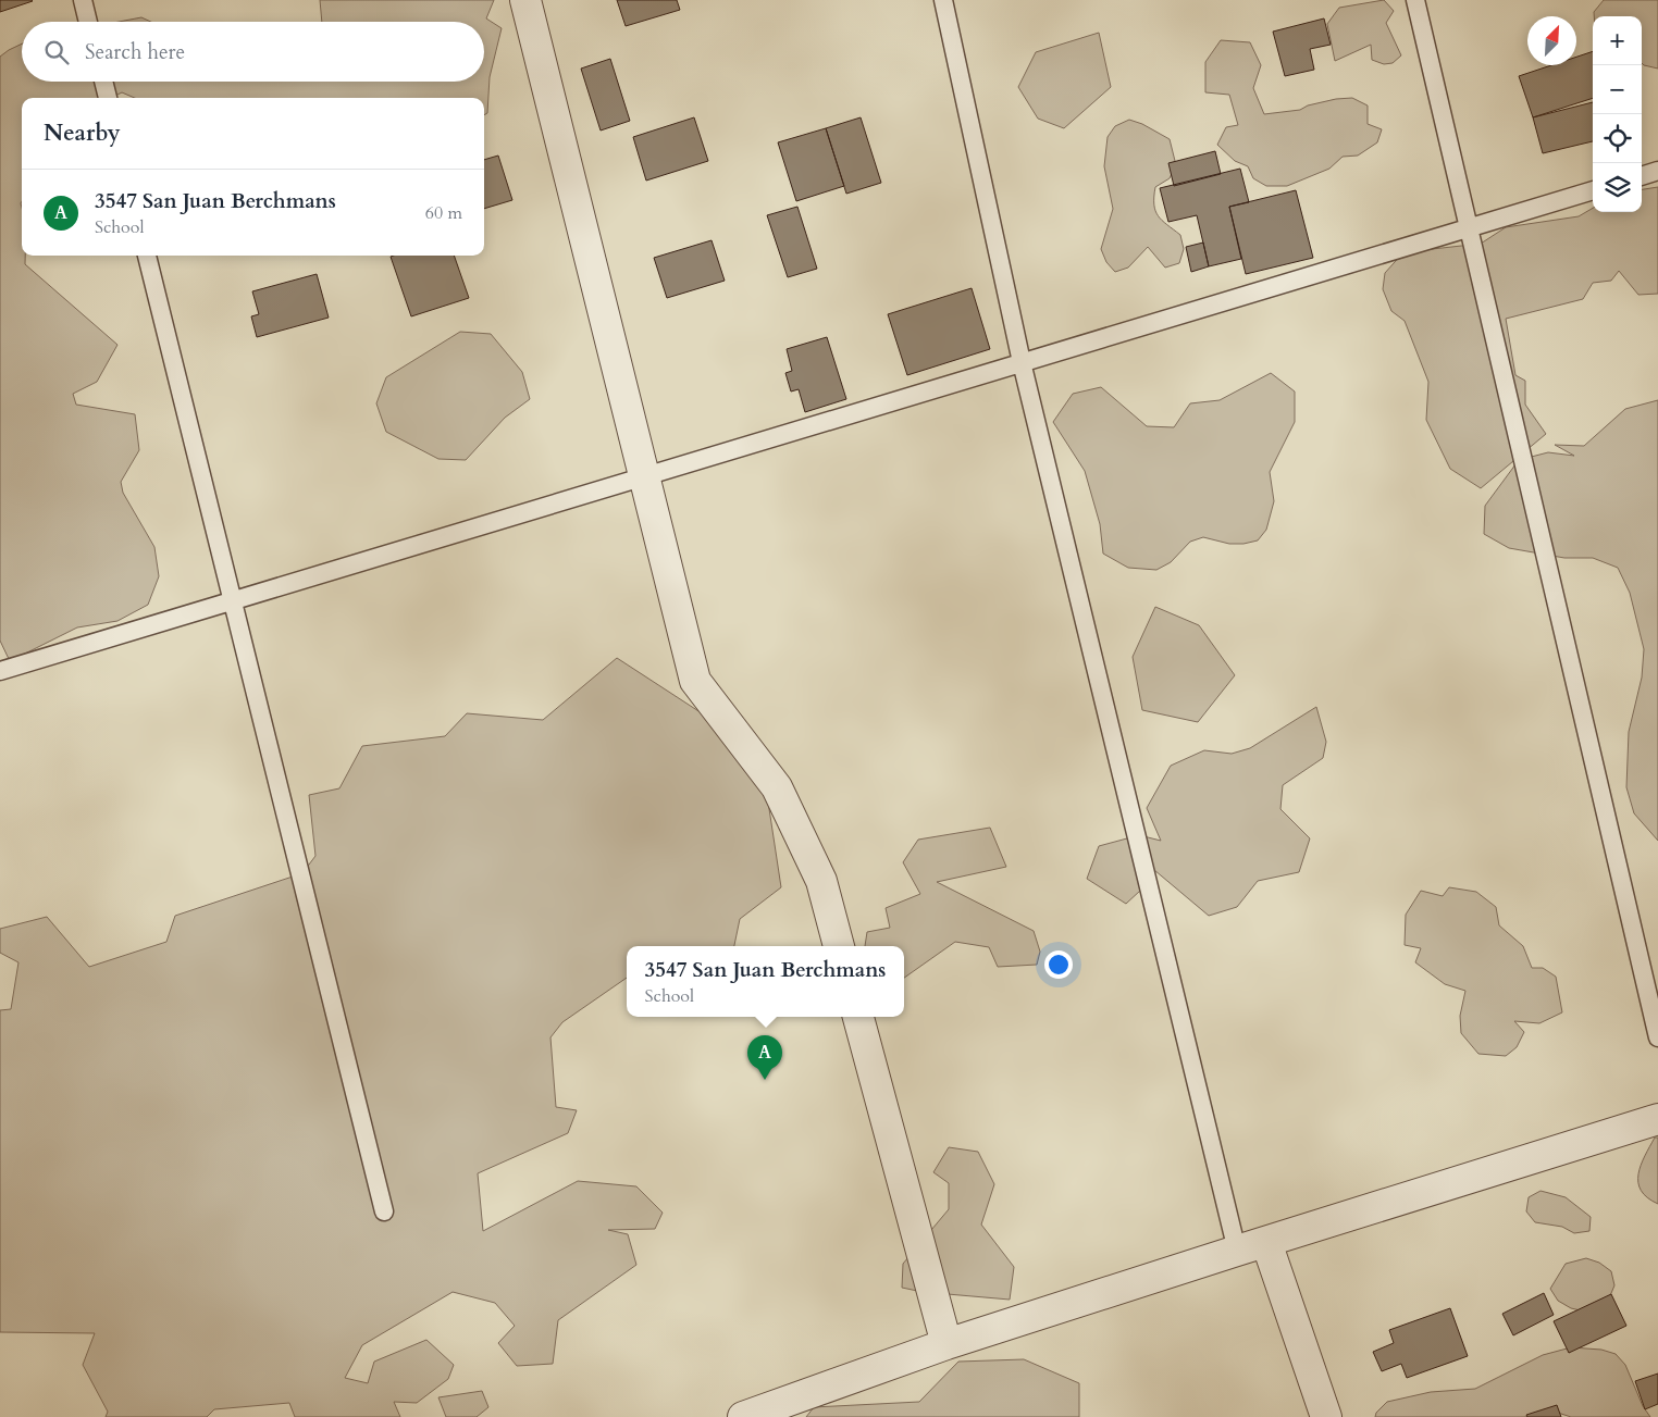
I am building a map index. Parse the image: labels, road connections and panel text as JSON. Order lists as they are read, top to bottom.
{
  "north": "top right",
  "page": {
    "map_buttons": ["+", "−"],
    "search": "Search here",
    "heading": "Nearby",
    "list": [
      {
        "mark": "A",
        "name": "3547 San Juan Berchmans",
        "note": "School",
        "value": "60 m"
      }
    ],
    "popup": ["3547 San Juan Berchmans", "School"],
    "pins": "A"
  }
}
